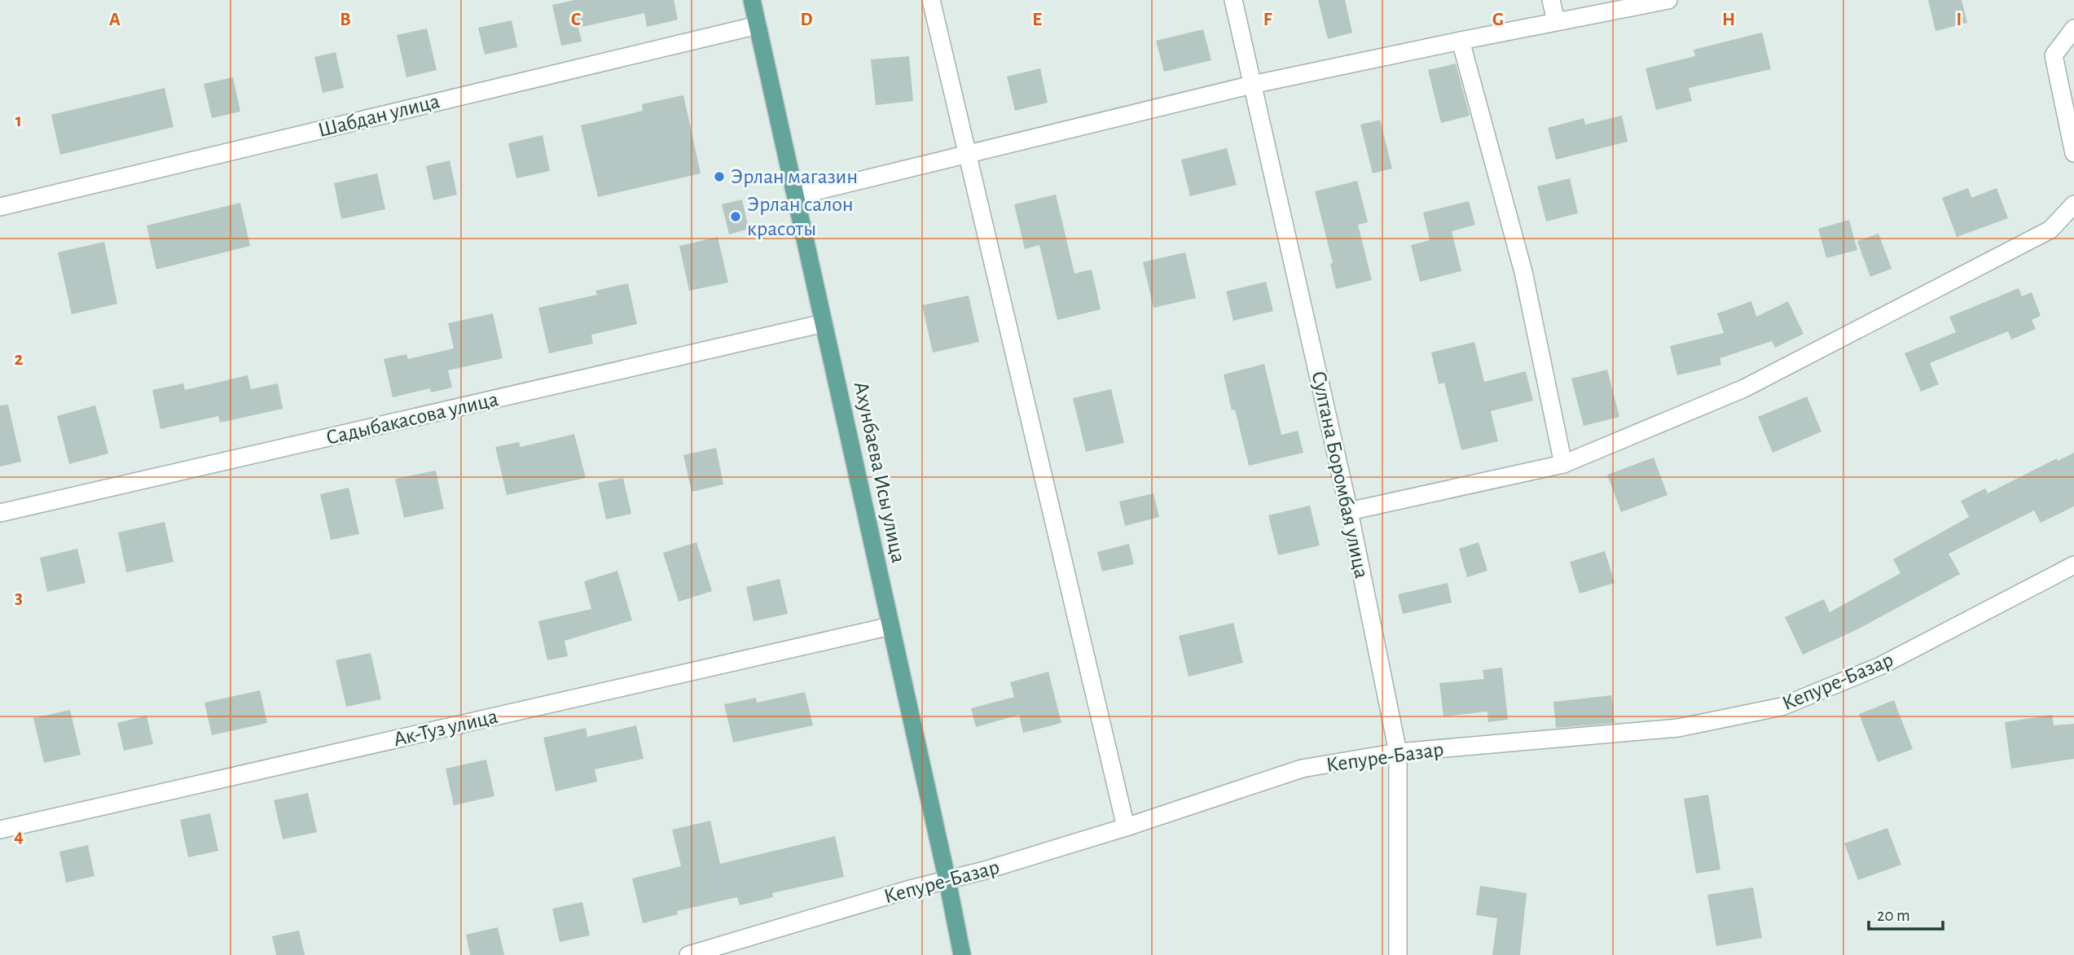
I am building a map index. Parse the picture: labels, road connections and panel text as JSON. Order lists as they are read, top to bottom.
{
  "streets": {
    "main road": ["Ахунбаева Исы улица"],
    "street": [
      "Шабдан улица",
      "Садыбакасова улица",
      "Султана Боромбая улица",
      "Кепуре-Базар",
      "Ак-Туз улица"
    ]
  },
  "crossings": [
    ["Шабдан улица", "Ахунбаева Исы улица"],
    ["Садыбакасова улица", "Ахунбаева Исы улица"],
    ["Ахунбаева Исы улица", "Кепуре-Базар"],
    ["Ахунбаева Исы улица", "Ак-Туз улица"],
    ["Султана Боромбая улица", "Кепуре-Базар"]
  ],
  "places": ["Эрлан магазин", "Эрлан салон красоты"],
  "scale_bar": "20 m",
  "grid": {
    "columns": [
      "A",
      "B",
      "C",
      "D",
      "E",
      "F",
      "G",
      "H",
      "I"
    ],
    "rows": [
      "1",
      "2",
      "3",
      "4"
    ]
  }
}
